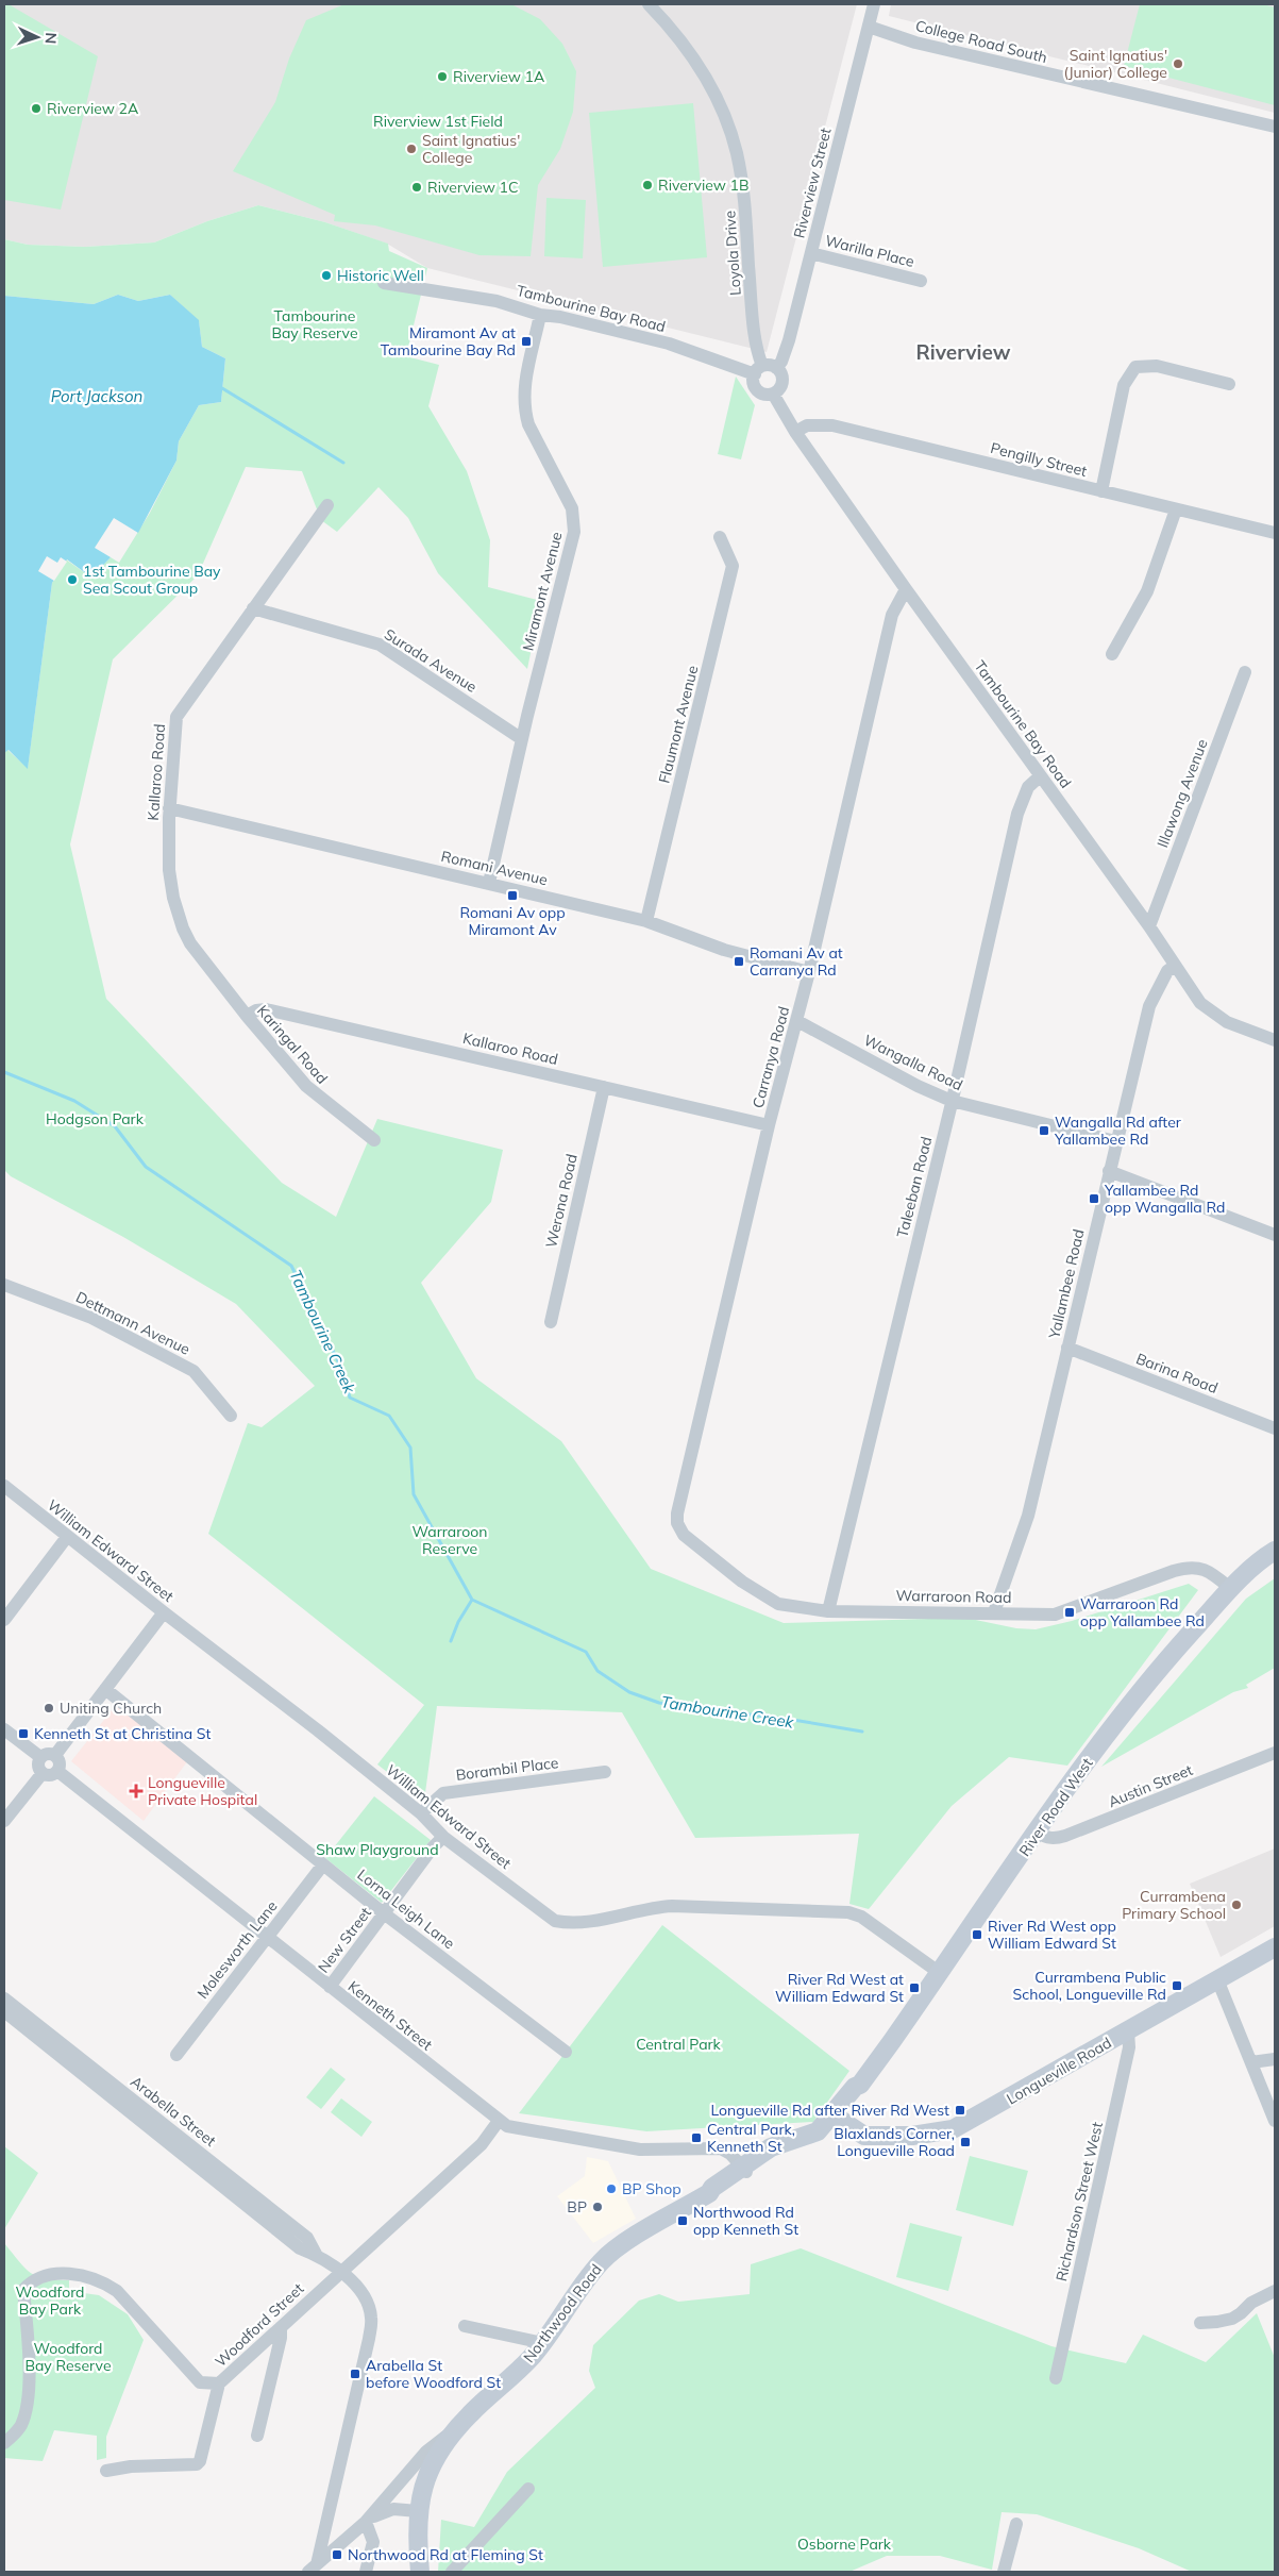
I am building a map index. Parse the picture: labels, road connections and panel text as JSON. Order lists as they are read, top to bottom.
{
  "streets": {
    "main road": ["River Road West", "Longueville Road", "Northwood Road"],
    "street": [
      "College Road South",
      "Riverview Street",
      "Warilla Place",
      "Loyola Drive",
      "Tambourine Bay Road",
      "Pengilly Street",
      "Miramont Avenue",
      "Surada Avenue",
      "Flaumont Avenue",
      "Kallaroo Road",
      "Illawong Avenue",
      "Romani Avenue",
      "Karingal Road",
      "Carranya Road",
      "Wangalla Road",
      "Taleeban Road",
      "Werona Road",
      "Yallambee Road",
      "Dettmann Avenue",
      "Barina Road",
      "William Edward Street",
      "Warraroon Road",
      "Borambil Place",
      "Austin Street",
      "Lorna Leigh Lane",
      "New Street",
      "Molesworth Lane",
      "Kenneth Street",
      "Arabella Street",
      "Richardson Street West",
      "Woodford Street"
    ]
  },
  "crossings": [
    ["College Road South", "Riverview Street"],
    ["Riverview Street", "Warilla Place"],
    ["Riverview Street", "Loyola Drive"],
    ["Riverview Street", "Tambourine Bay Road"],
    ["Loyola Drive", "Tambourine Bay Road"],
    ["Tambourine Bay Road", "Pengilly Street"],
    ["Tambourine Bay Road", "Miramont Avenue"],
    ["Tambourine Bay Road", "Illawong Avenue"],
    ["Tambourine Bay Road", "Carranya Road"],
    ["Tambourine Bay Road", "Taleeban Road"],
    ["Tambourine Bay Road", "Yallambee Road"],
    ["Miramont Avenue", "Surada Avenue"],
    ["Miramont Avenue", "Romani Avenue"],
    ["Surada Avenue", "Kallaroo Road"],
    ["Flaumont Avenue", "Romani Avenue"],
    ["Kallaroo Road", "Romani Avenue"],
    ["Kallaroo Road", "Karingal Road"],
    ["Kallaroo Road", "Carranya Road"],
    ["Kallaroo Road", "Werona Road"],
    ["Romani Avenue", "Carranya Road"],
    ["Carranya Road", "Wangalla Road"],
    ["Carranya Road", "Warraroon Road"],
    ["Wangalla Road", "Taleeban Road"],
    ["Wangalla Road", "Yallambee Road"],
    ["Taleeban Road", "Warraroon Road"],
    ["Yallambee Road", "Barina Road"],
    ["Yallambee Road", "Warraroon Road"],
    ["William Edward Street", "Borambil Place"],
    ["William Edward Street", "River Road West"],
    ["William Edward Street", "New Street"],
    ["Warraroon Road", "River Road West"],
    ["Austin Street", "River Road West"],
    ["River Road West", "Longueville Road"],
    ["River Road West", "Northwood Road"],
    ["Lorna Leigh Lane", "New Street"],
    ["Lorna Leigh Lane", "Molesworth Lane"],
    ["New Street", "Kenneth Street"],
    ["Molesworth Lane", "Kenneth Street"],
    ["Kenneth Street", "Northwood Road"],
    ["Kenneth Street", "Woodford Street"],
    ["Longueville Road", "Richardson Street West"],
    ["Longueville Road", "Northwood Road"],
    ["Arabella Street", "Northwood Road"],
    ["Arabella Street", "Woodford Street"]
  ],
  "districts": ["Riverview"],
  "water": ["Port Jackson", "Tambourine Creek"],
  "parks": [
    "Riverview 1st Field",
    "Tambourine Bay Reserve",
    "Hodgson Park",
    "Warraroon Reserve",
    "Shaw Playground",
    "Central Park",
    "Woodford Bay Park",
    "Woodford Bay Reserve",
    "Osborne Park"
  ],
  "places": {
    "other": [
      "Saint Ignatius' (Junior) College",
      "Riverview 1A",
      "Riverview 2A",
      "Saint Ignatius' College",
      "Riverview 1B",
      "Riverview 1C",
      "Historic Well",
      "1st Tambourine Bay Sea Scout Group",
      "Uniting Church",
      "Currambena Primary School",
      "BP Shop",
      "BP"
    ],
    "transit": [
      "Miramont Av at Tambourine Bay Rd",
      "Romani Av opp Miramont Av",
      "Romani Av at Carranya Rd",
      "Wangalla Rd after Yallambee Rd",
      "Yallambee Rd opp Wangalla Rd",
      "Warraroon Rd opp Yallambee Rd",
      "Kenneth St at Christina St",
      "River Rd West opp William Edward St",
      "Currambena Public School, Longueville Rd",
      "River Rd West at William Edward St",
      "Longueville Rd after River Rd West",
      "Central Park, Kenneth St",
      "Blaxlands Corner, Longueville Road",
      "Northwood Rd opp Kenneth St",
      "Arabella St before Woodford St",
      "Northwood Rd at Fleming St"
    ],
    "health": ["Longueville Private Hospital"]
  },
  "north": "right"
}
